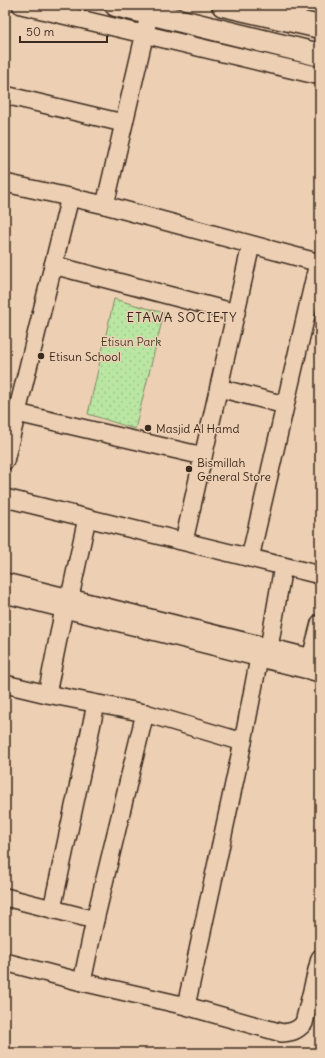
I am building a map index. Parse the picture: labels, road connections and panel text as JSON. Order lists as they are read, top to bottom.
{
  "districts": ["ETAWA SOCIETY"],
  "parks": ["Etisun Park"],
  "places": ["Etisun School", "Masjid Al Hamd", "Bismillah General Store"],
  "scale_bar": "50 m"
}
